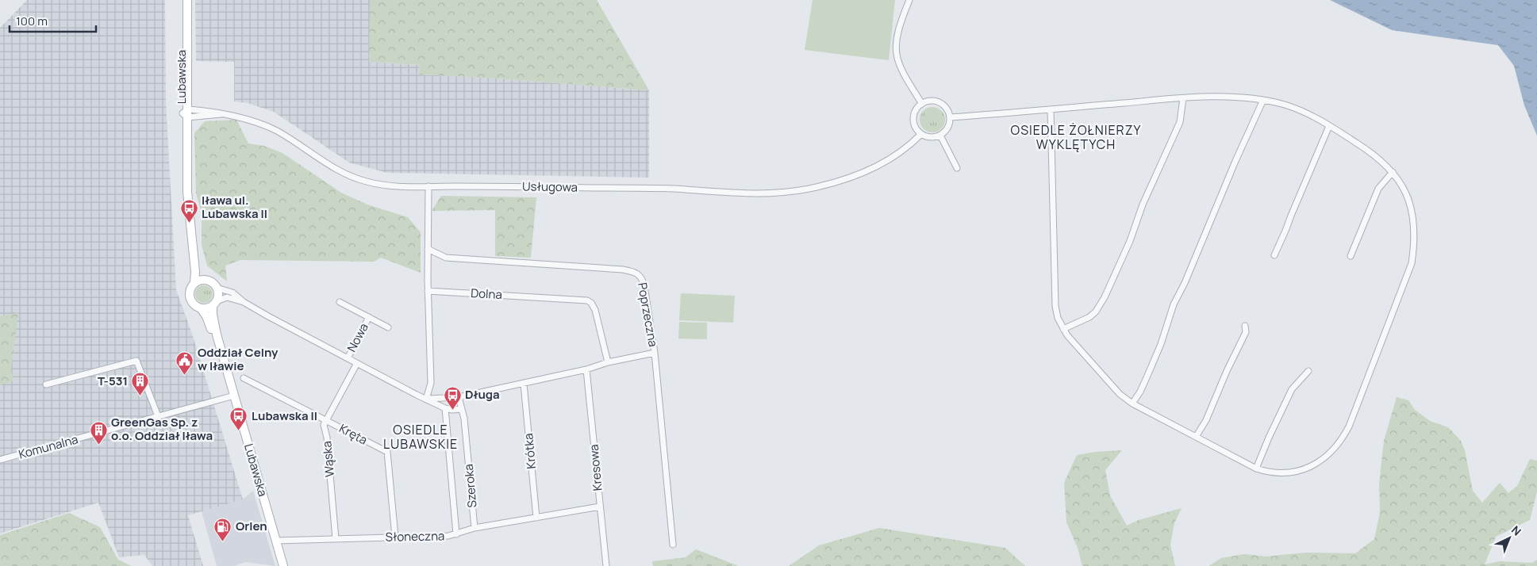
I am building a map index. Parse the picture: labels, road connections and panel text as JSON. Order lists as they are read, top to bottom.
{
  "streets": {
    "main road": ["Lubawska"],
    "street": [
      "Usługowa",
      "Dolna",
      "Poprzeczna",
      "Nowa",
      "Kręta",
      "Komunalna",
      "Krótka",
      "Wąska",
      "Kresowa",
      "Szeroka",
      "Słoneczna"
    ]
  },
  "crossings": [
    ["Lubawska", "Usługowa"],
    ["Lubawska", "Komunalna"],
    ["Lubawska", "Słoneczna"],
    ["Kręta", "Wąska"],
    ["Kręta", "Słoneczna"],
    ["Krótka", "Słoneczna"],
    ["Wąska", "Słoneczna"],
    ["Kresowa", "Słoneczna"],
    ["Szeroka", "Słoneczna"]
  ],
  "districts": ["OSIEDLE ŻOŁNIERZY WYKLĘTYCH", "OSIEDLE LUBAWSKIE"],
  "places": {
    "bus stop": ["Iława ul. Lubawska II", "Długa", "Lubawska II"],
    "public building": ["Oddział Celny w Iławie"],
    "building": ["T-531", "GreenGas Sp. z o.o. Oddział Iława"],
    "fuel station": ["Orlen"]
  },
  "scale_bar": "100 m",
  "north": "top right"
}
